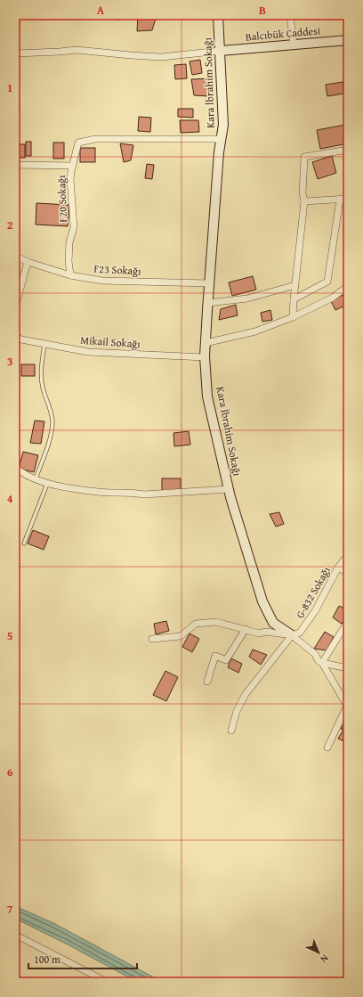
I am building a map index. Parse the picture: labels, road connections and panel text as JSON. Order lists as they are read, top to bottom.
{
  "streets": {
    "street": [
      "Balcıbük Caddesi",
      "Kara İbrahim Sokağı",
      "F20 Sokağı",
      "F23 Sokağı",
      "Mikail Sokağı",
      "G-832 Sokağı"
    ]
  },
  "crossings": [
    ["Balcıbük Caddesi", "Kara İbrahim Sokağı"],
    ["Kara İbrahim Sokağı", "F20 Sokağı"],
    ["Kara İbrahim Sokağı", "F23 Sokağı"],
    ["Kara İbrahim Sokağı", "Mikail Sokağı"],
    ["Kara İbrahim Sokağı", "G-832 Sokağı"],
    ["F20 Sokağı", "F23 Sokağı"]
  ],
  "scale_bar": "100 m",
  "north": "bottom right",
  "grid": {
    "columns": ["A", "B"],
    "rows": [
      "1",
      "2",
      "3",
      "4",
      "5",
      "6",
      "7"
    ]
  }
}
